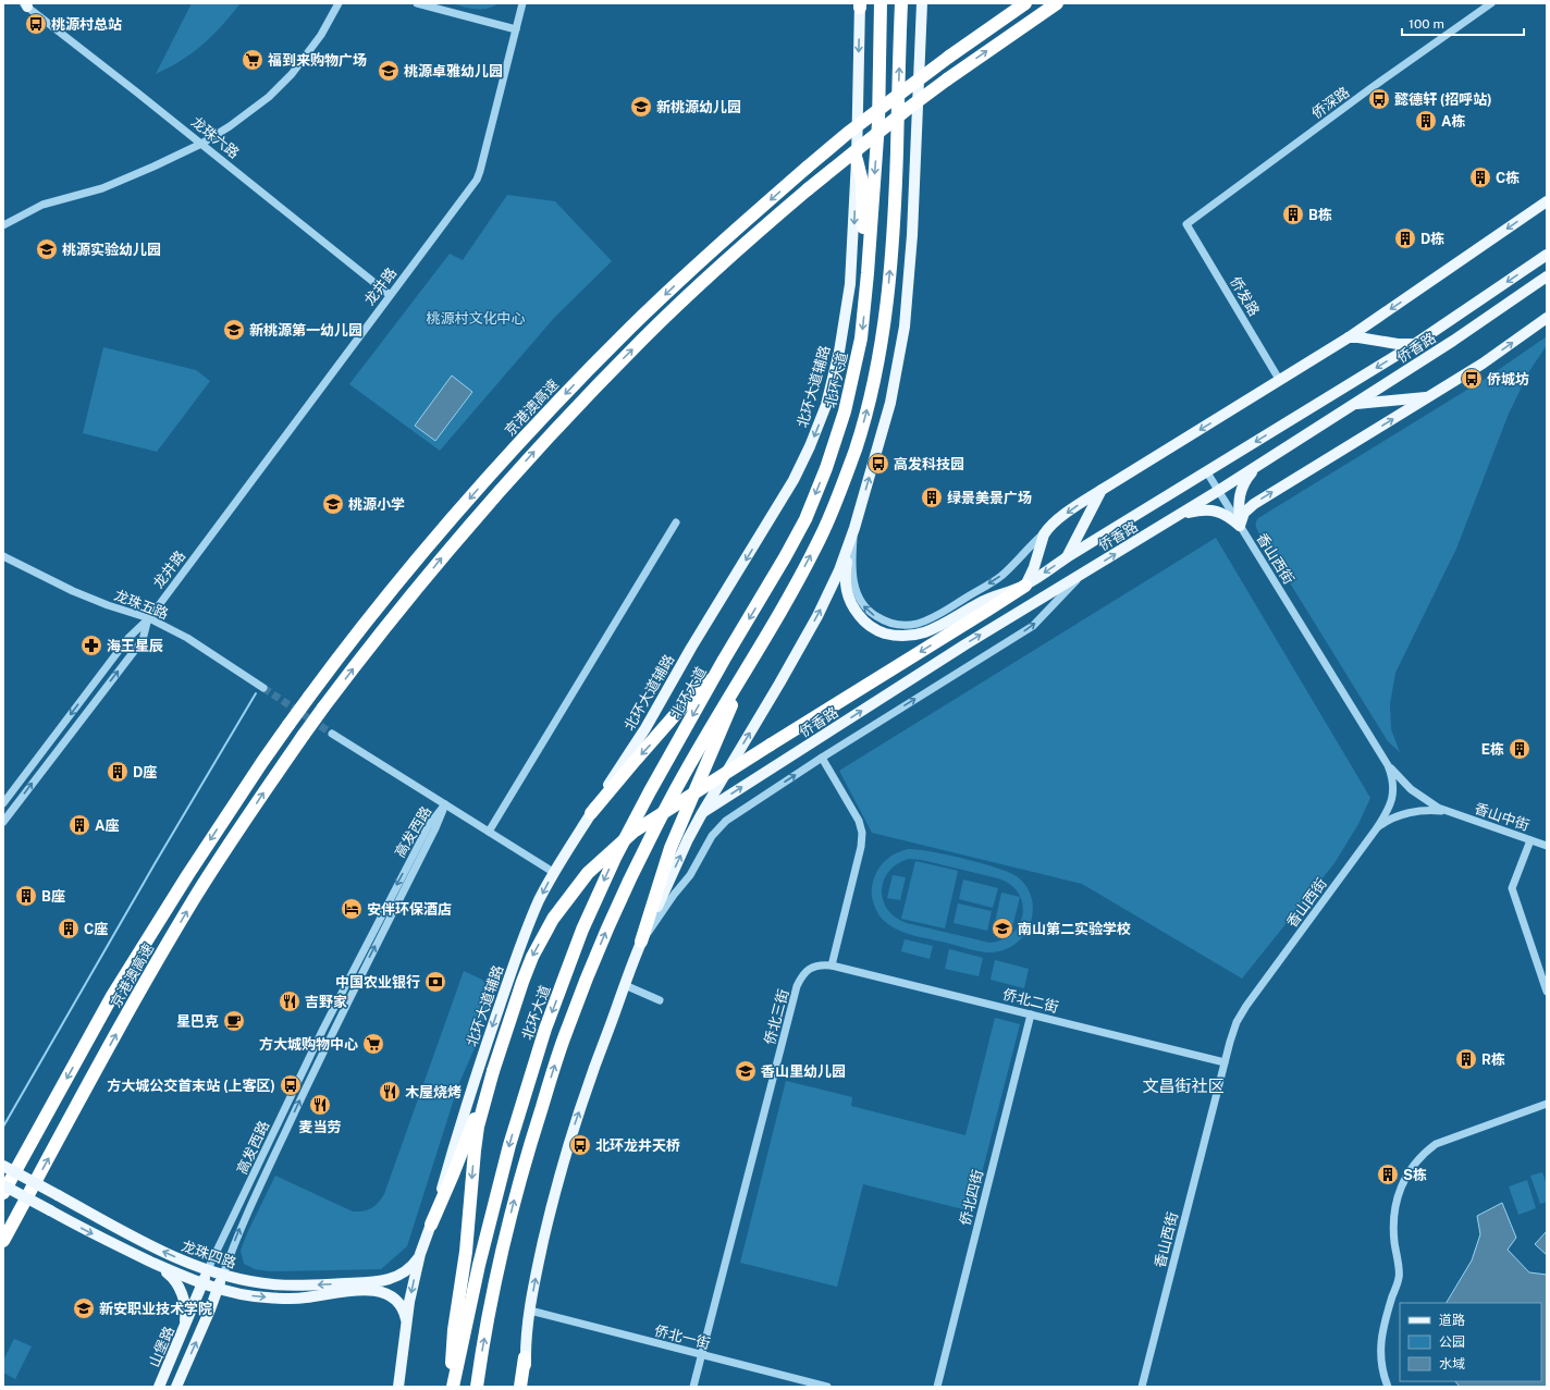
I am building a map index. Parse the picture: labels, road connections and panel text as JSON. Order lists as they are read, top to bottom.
{
  "streets": {
    "highway": ["北环大道", "京港澳高速"],
    "main road": [
      "侨香路",
      "北环大道辅路",
      "龙珠四路",
      "山堡路"
    ],
    "street": [
      "侨深路",
      "龙珠六路",
      "龙井路",
      "侨发路",
      "香山西街",
      "龙珠五路",
      "香山中街",
      "高发西路",
      "侨北二街",
      "侨北三街",
      "侨北四街",
      "侨北一街"
    ]
  },
  "crossings": [
    ["侨深路", "侨发路"],
    ["龙珠六路", "龙井路"],
    ["龙井路", "龙珠五路"],
    ["侨香路", "香山西街"],
    ["北环大道辅路", "龙珠四路"],
    ["香山西街", "香山中街"],
    ["香山西街", "侨北二街"],
    ["高发西路", "龙珠四路"],
    ["高发西路", "山堡路"],
    ["侨北二街", "侨北三街"],
    ["侨北二街", "侨北四街"],
    ["侨北三街", "侨北一街"],
    ["龙珠四路", "山堡路"]
  ],
  "districts": ["文昌街社区"],
  "parks": ["桃源村文化中心"],
  "places": {
    "bus stop": [
      "桃源村总站",
      "懿德轩 (招呼站)",
      "侨城坊",
      "高发科技园",
      "方大城公交首末站 (上客区)",
      "北环龙井天桥"
    ],
    "supermarket": ["福到来购物广场", "方大城购物中心"],
    "school or university": [
      "桃源卓雅幼儿园",
      "新桃源幼儿园",
      "桃源实验幼儿园",
      "新桃源第一幼儿园",
      "桃源小学",
      "南山第二实验学校",
      "香山里幼儿园",
      "新安职业技术学院"
    ],
    "building": [
      "A栋",
      "C栋",
      "B栋",
      "D栋",
      "绿景美景广场",
      "E栋",
      "D座",
      "A座",
      "B座",
      "C座",
      "R栋",
      "S栋"
    ],
    "pharmacy": ["海王星辰"],
    "hotel": ["安伴环保酒店"],
    "bank": ["中国农业银行"],
    "restaurant": ["吉野家", "木屋烧烤", "麦当劳"],
    "cafe": ["星巴克"]
  },
  "legend": ["道路", "公园", "水域"],
  "scale_bar": "100 m"
}
